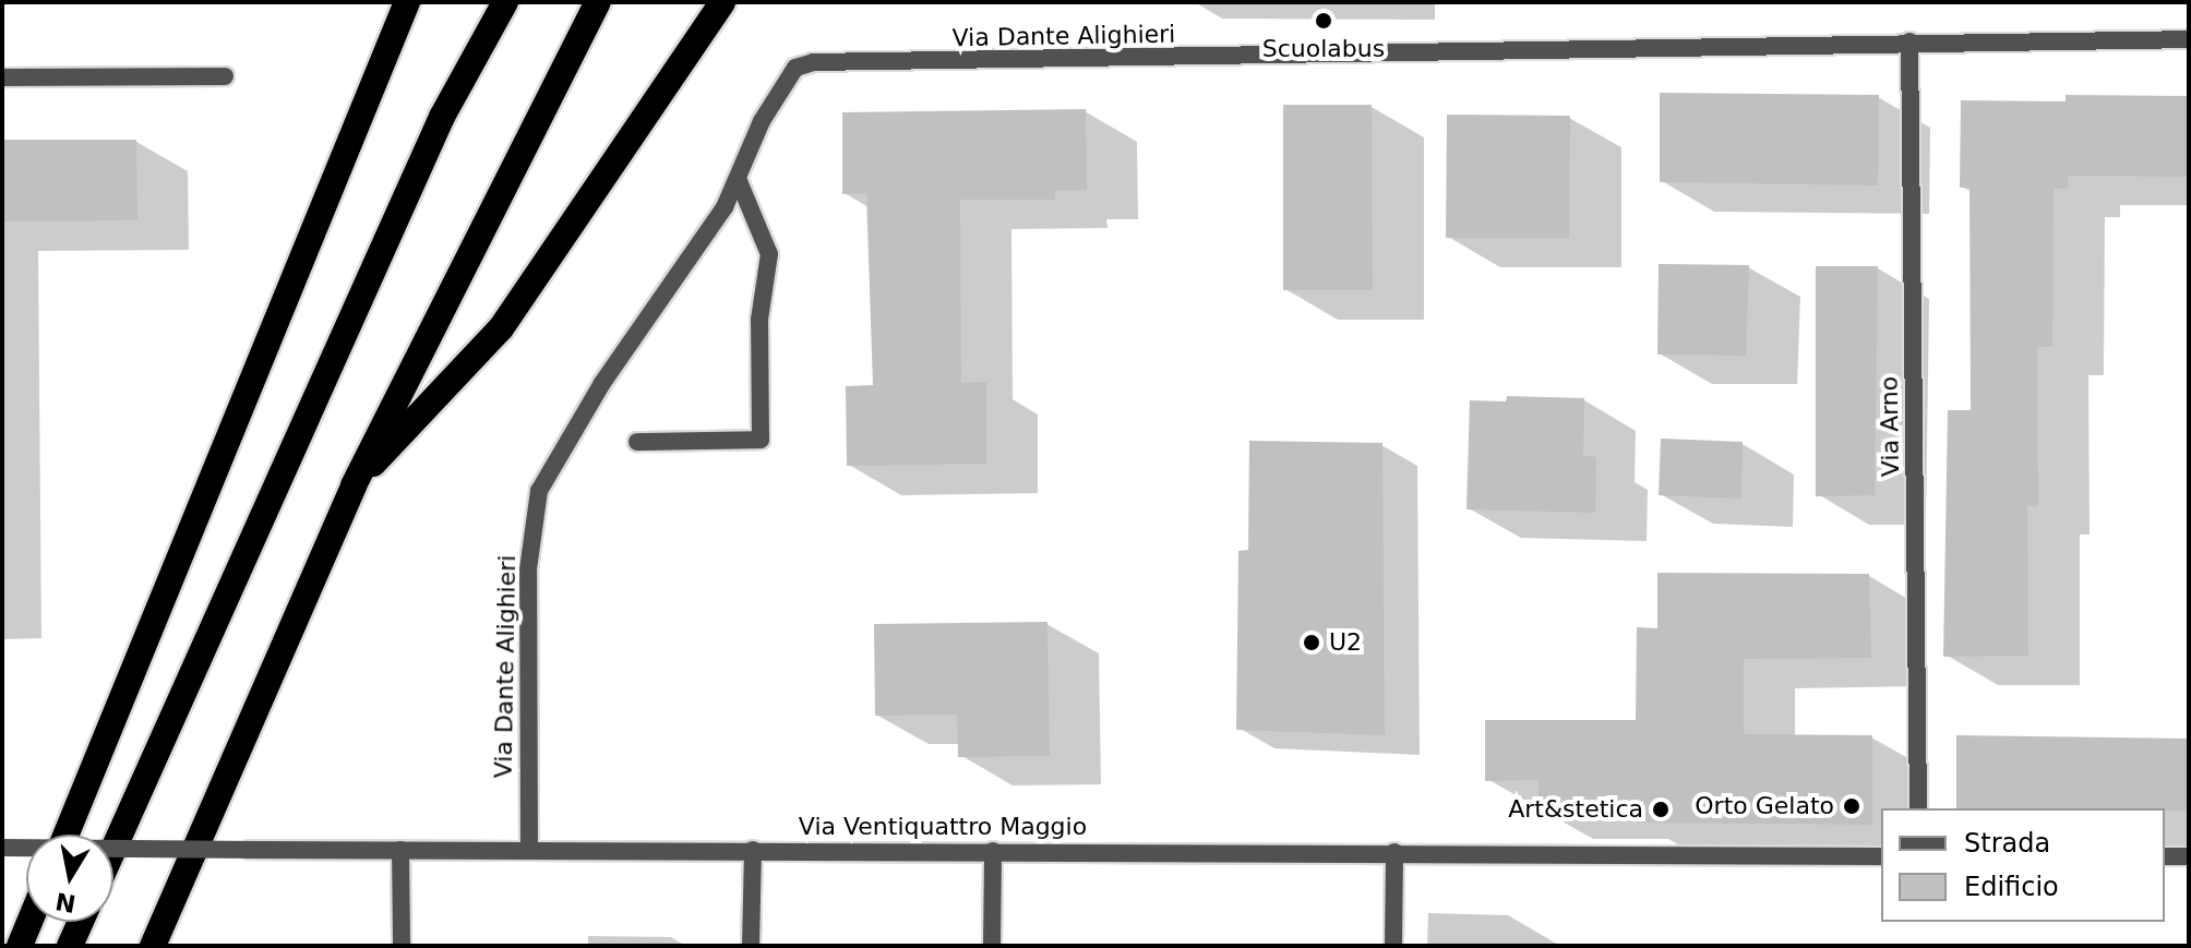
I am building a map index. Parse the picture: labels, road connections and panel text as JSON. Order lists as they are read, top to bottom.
{
  "streets": {
    "street": ["Via Dante Alighieri", "Via Arno", "Via Ventiquattro Maggio"]
  },
  "crossings": [
    ["Via Dante Alighieri", "Via Arno"],
    ["Via Dante Alighieri", "Via Ventiquattro Maggio"]
  ],
  "places": [
    "Scuolabus",
    "U2",
    "Orto Gelato",
    "Art&stetica"
  ],
  "legend": ["Strada", "Edificio"],
  "north": "bottom"
}
